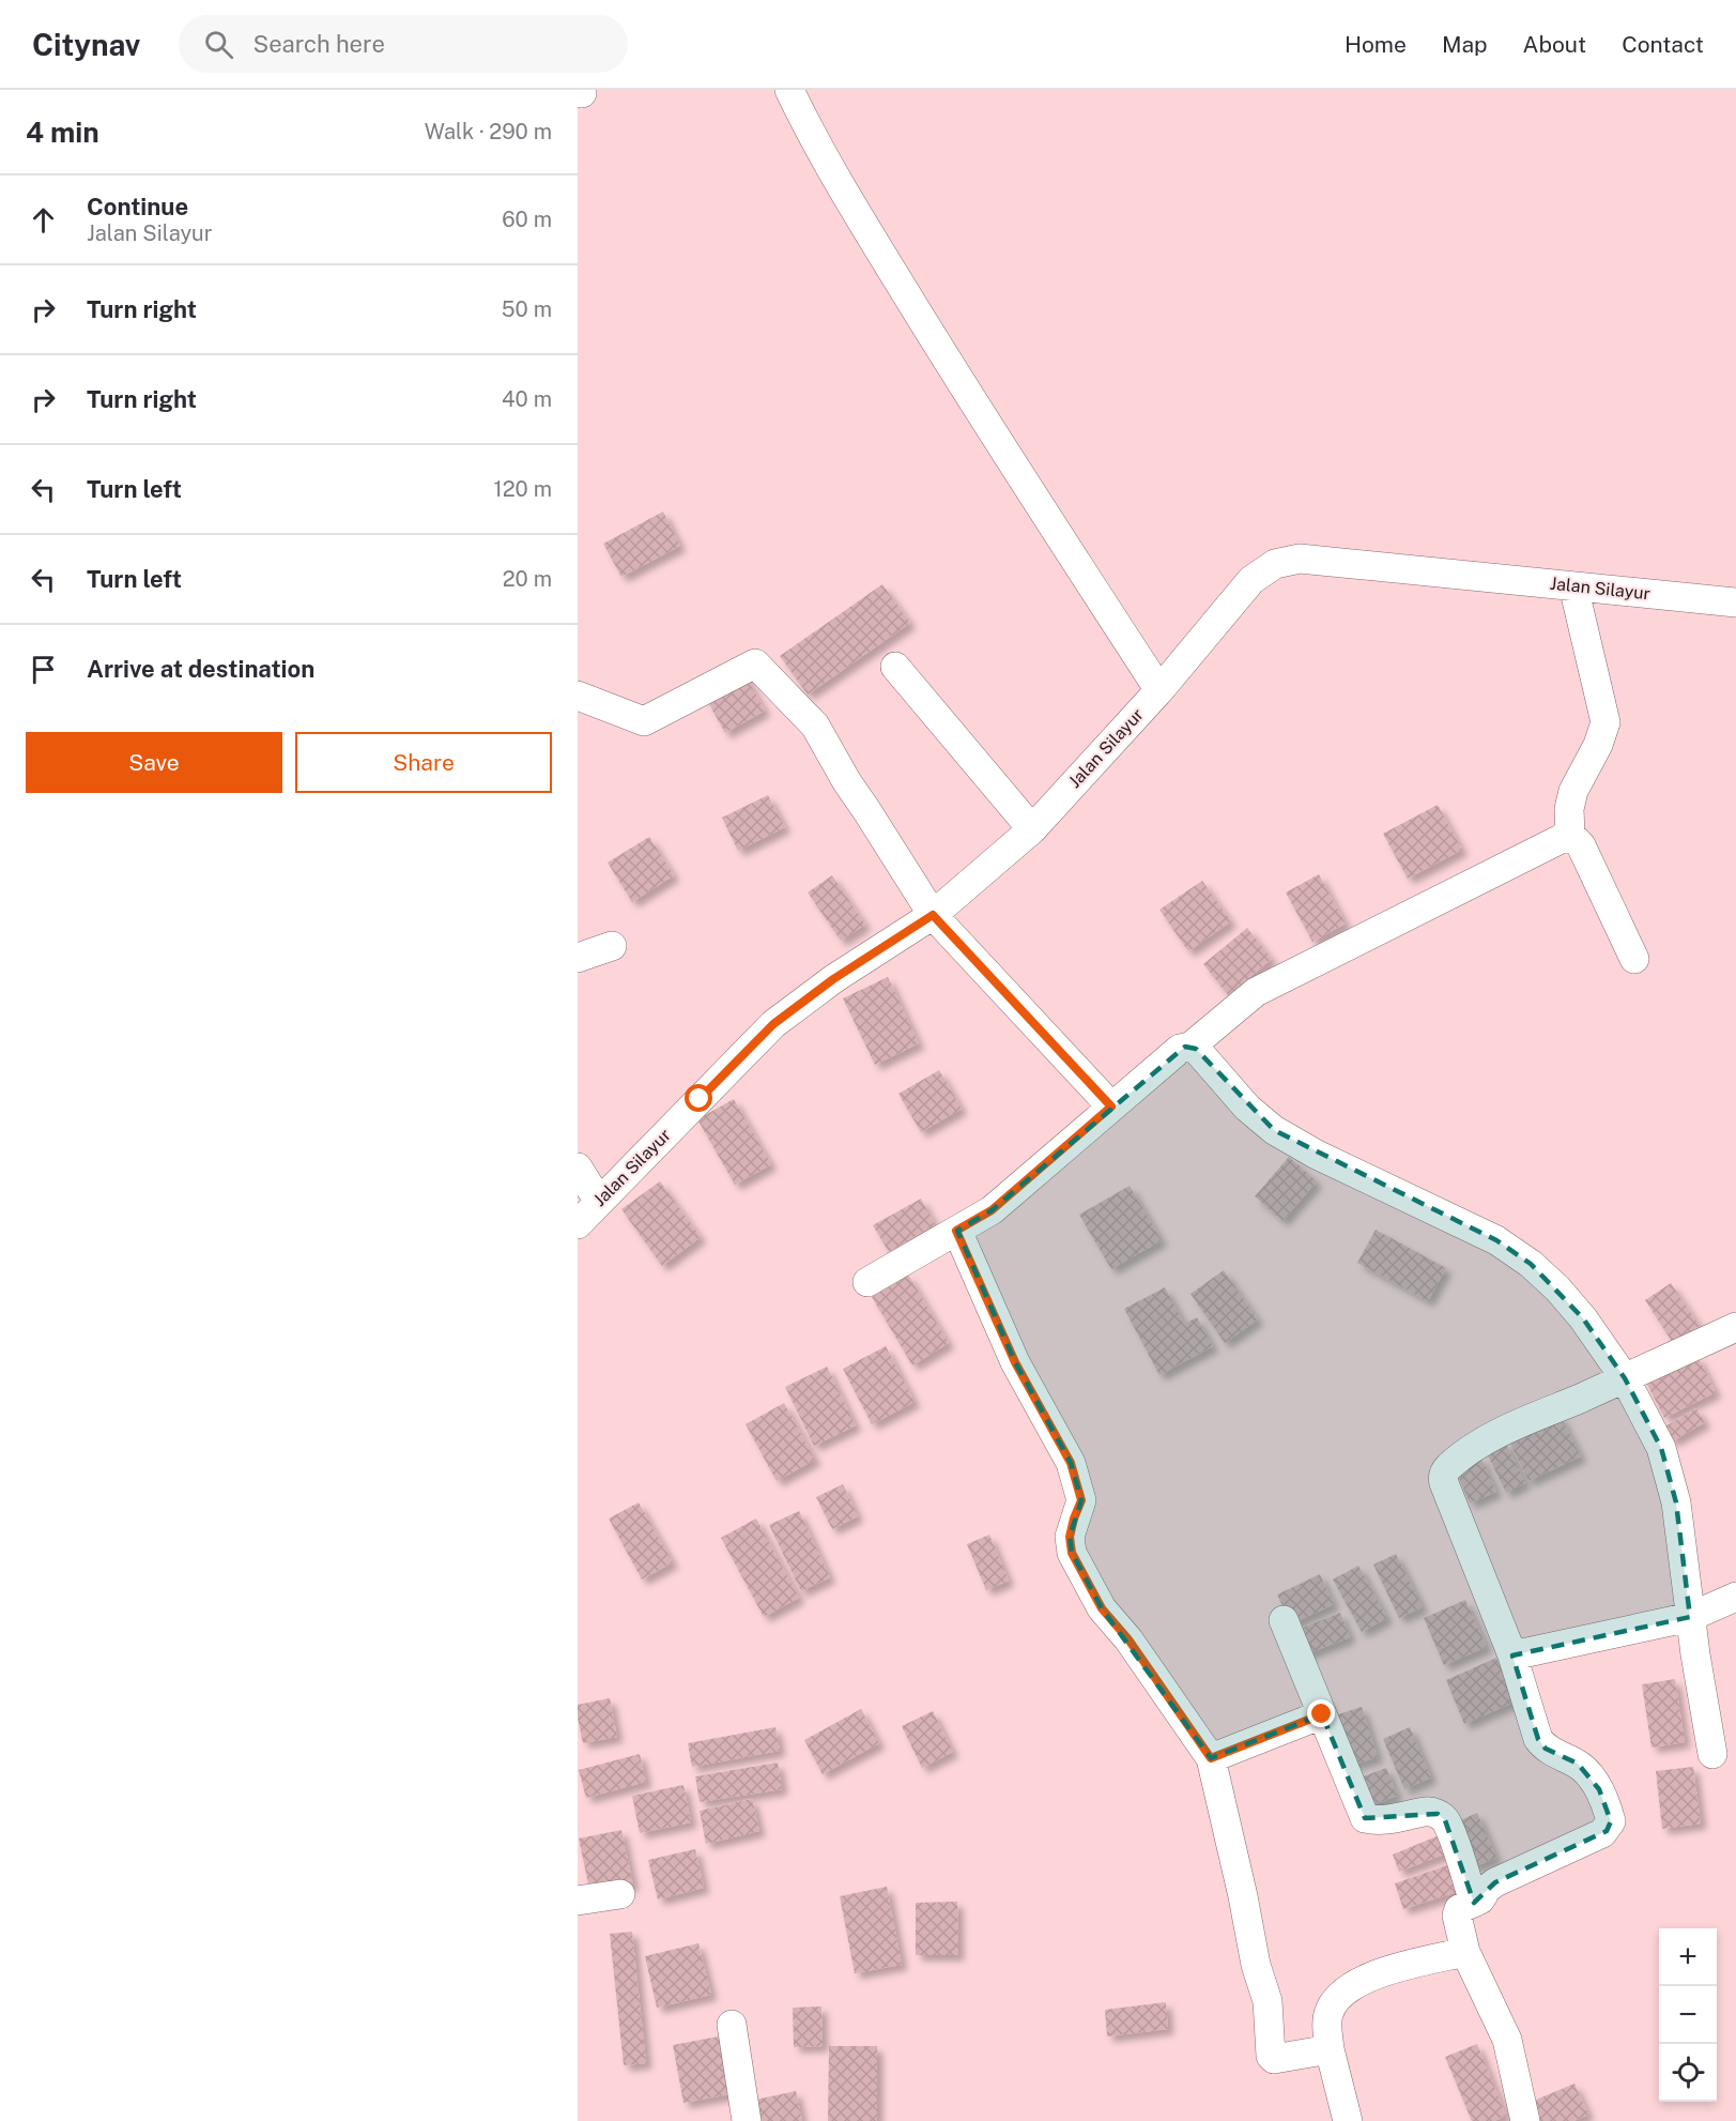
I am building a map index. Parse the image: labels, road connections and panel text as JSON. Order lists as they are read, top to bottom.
{
  "streets": {
    "street": ["Jalan Silayur"]
  },
  "page": {
    "header": "Citynav",
    "search": "Search here",
    "nav": [
      "Home",
      "Map",
      "About",
      "Contact"
    ],
    "heading": ["4 min", "Walk · 290 m"],
    "list": [
      ["Continue", "Jalan Silayur", "60 m"],
      ["Turn right", "50 m"],
      ["Turn right", "40 m"],
      ["Turn left", "120 m"],
      ["Turn left", "20 m"],
      "Arrive at destination"
    ],
    "buttons": ["Save", "Share"],
    "map_buttons": ["+", "−"]
  }
}
